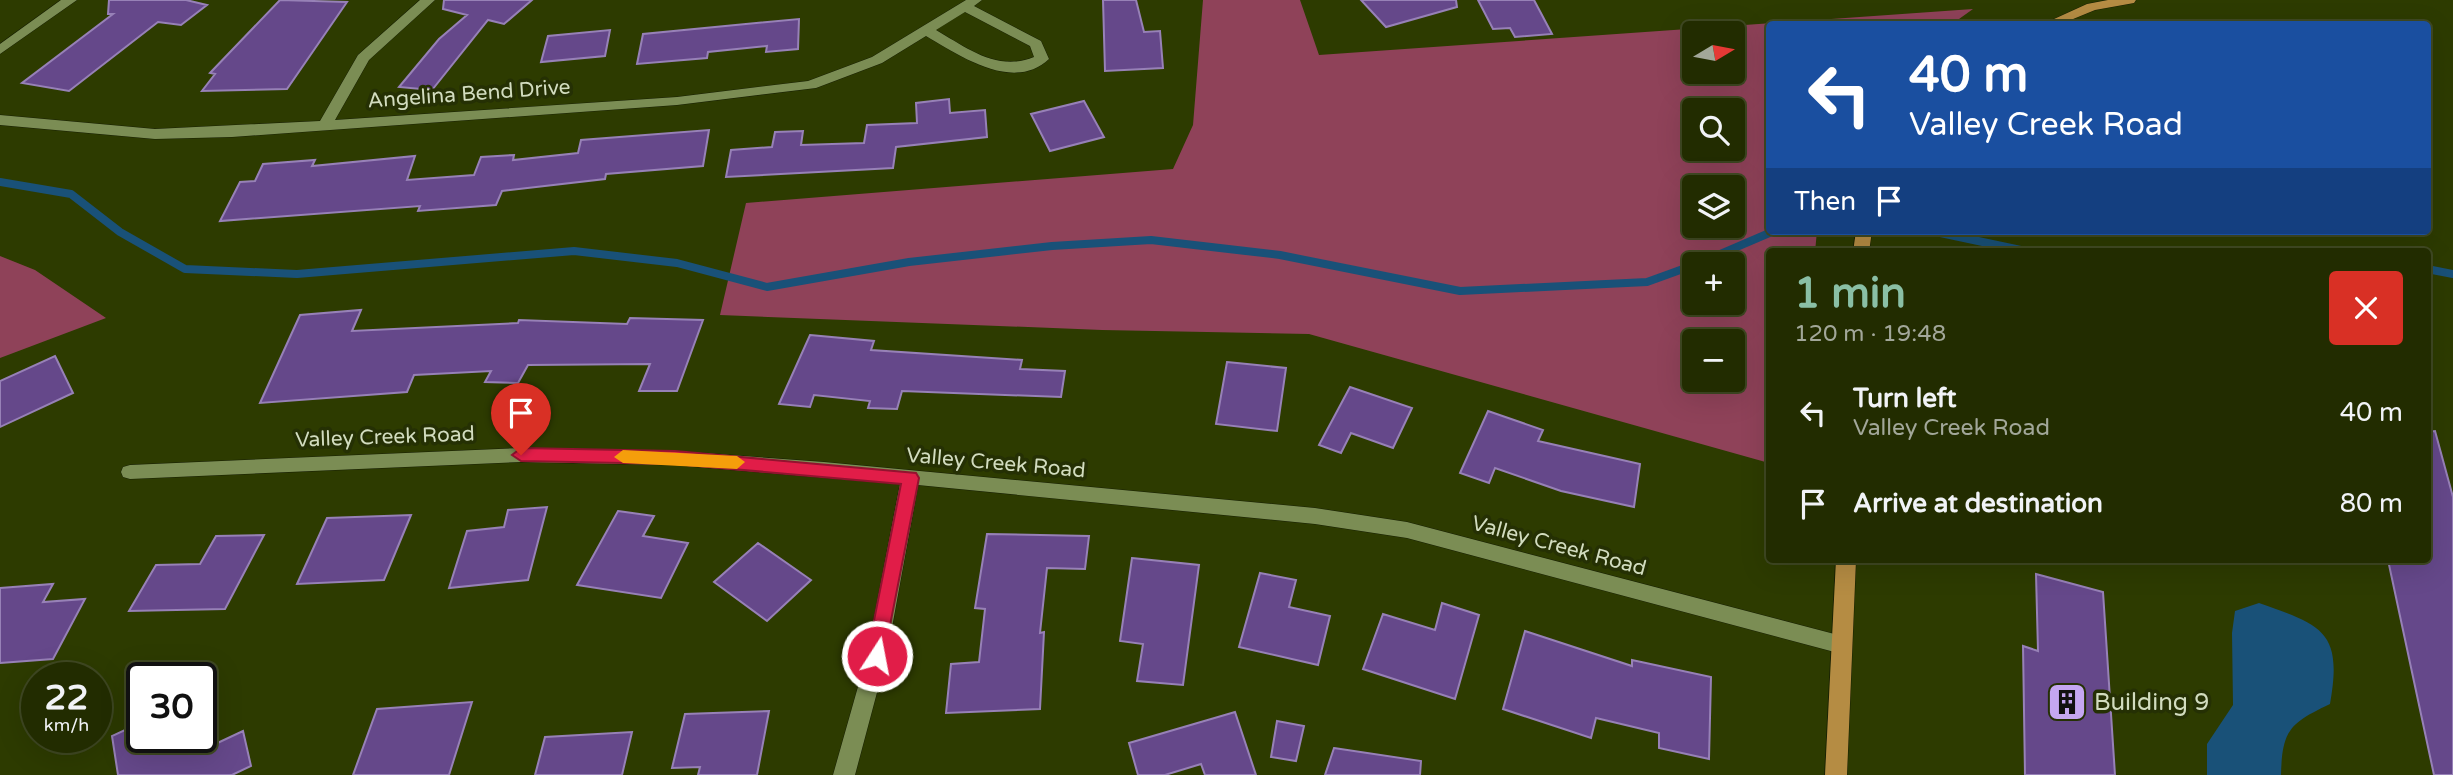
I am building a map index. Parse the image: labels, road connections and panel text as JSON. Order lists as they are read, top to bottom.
{
  "streets": {
    "street": ["Angelina Bend Drive", "Valley Creek Road"]
  },
  "places": {
    "building": ["Building 9"]
  },
  "north": "right",
  "page": {
    "map_buttons": ["+", "−"],
    "turn": ["40 m", "Valley Creek Road"],
    "then": "Then",
    "heading": ["1 min", "120 m · 19:48"],
    "list": [
      {
        "name": "Turn left",
        "note": "Valley Creek Road",
        "value": "40 m"
      },
      {
        "name": "Arrive at destination",
        "value": "80 m"
      }
    ],
    "speed": "22 km/h",
    "limit": "30"
  }
}
